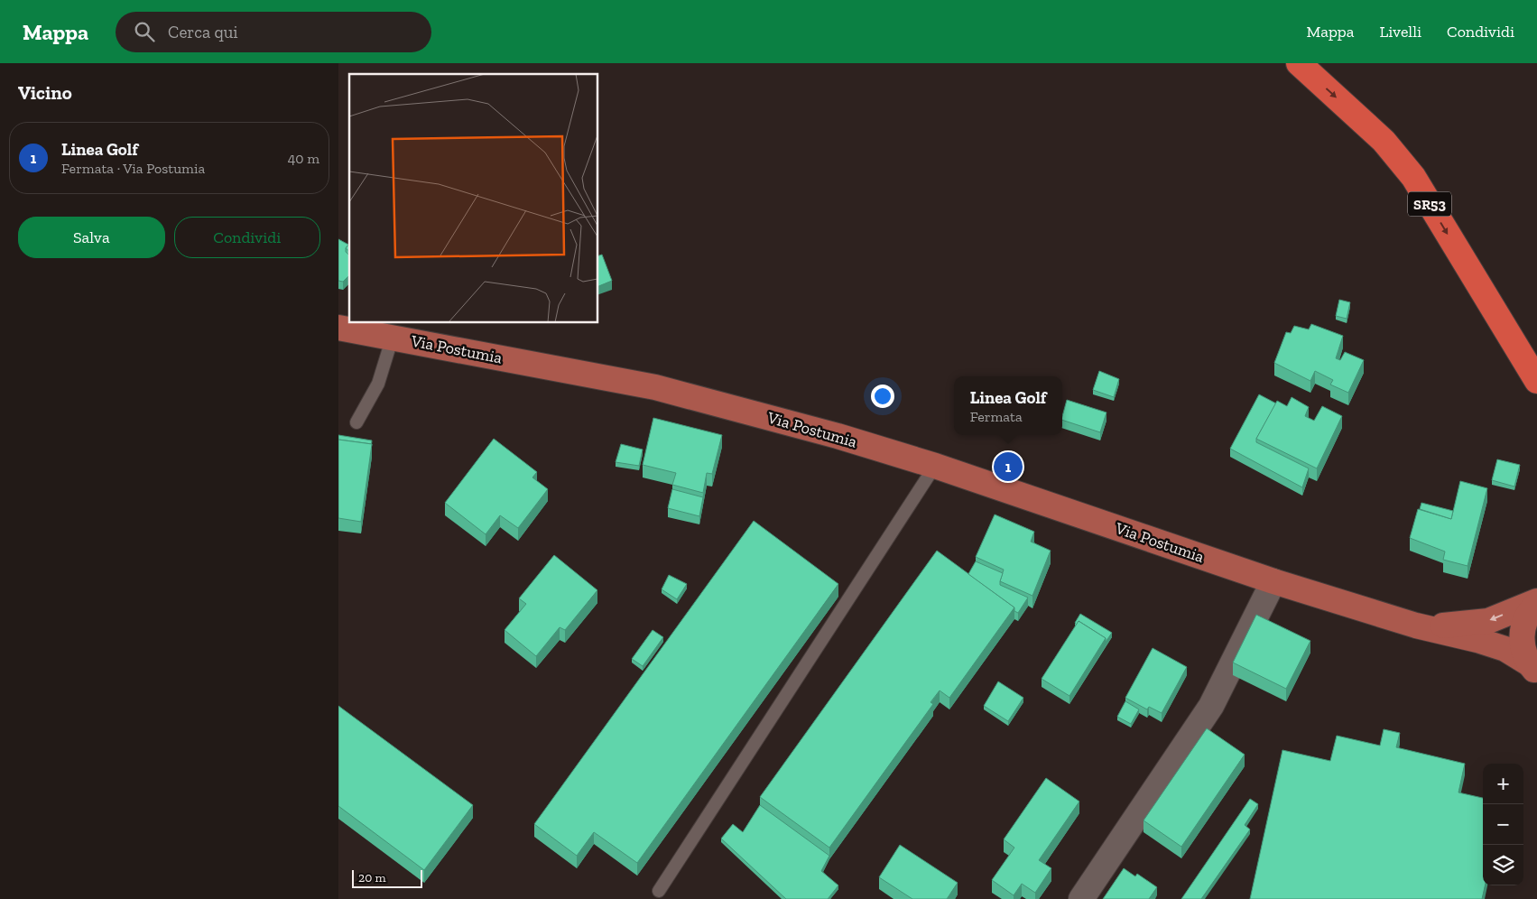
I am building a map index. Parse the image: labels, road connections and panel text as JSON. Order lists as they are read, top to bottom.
{
  "streets": {
    "highway": ["SR53"],
    "main road": ["Via Postumia"]
  },
  "scale_bar": "20 m",
  "page": {
    "header": "Mappa",
    "search": "Cerca qui",
    "nav": ["Mappa", "Livelli", "Condividi"],
    "heading": "Vicino",
    "list": [
      {
        "mark": "1",
        "name": "Linea Golf",
        "note": "Fermata · Via Postumia",
        "value": "40 m"
      }
    ],
    "buttons": ["Salva", "Condividi"],
    "popup": ["Linea Golf", "Fermata"],
    "pins": "1",
    "map_buttons": ["+", "−"],
    "scale": "20 m"
  }
}
